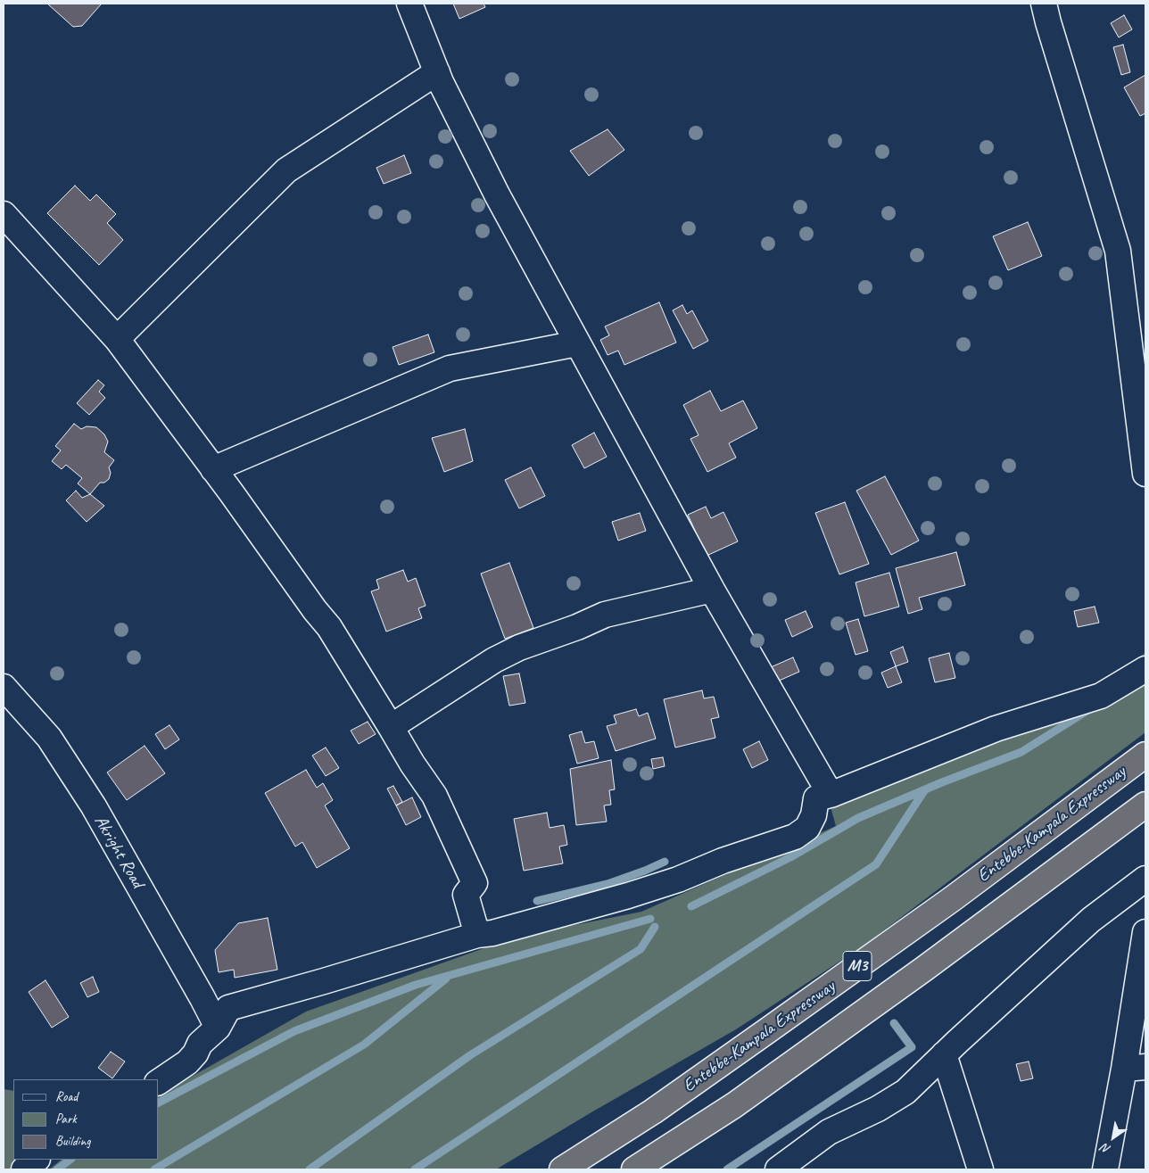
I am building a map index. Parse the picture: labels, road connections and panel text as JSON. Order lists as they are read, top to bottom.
{
  "streets": {
    "highway": ["Entebbe-Kampala Expressway", "M3"],
    "street": ["Akright Road"]
  },
  "legend": ["Road", "Park", "Building"],
  "north": "bottom left"
}
